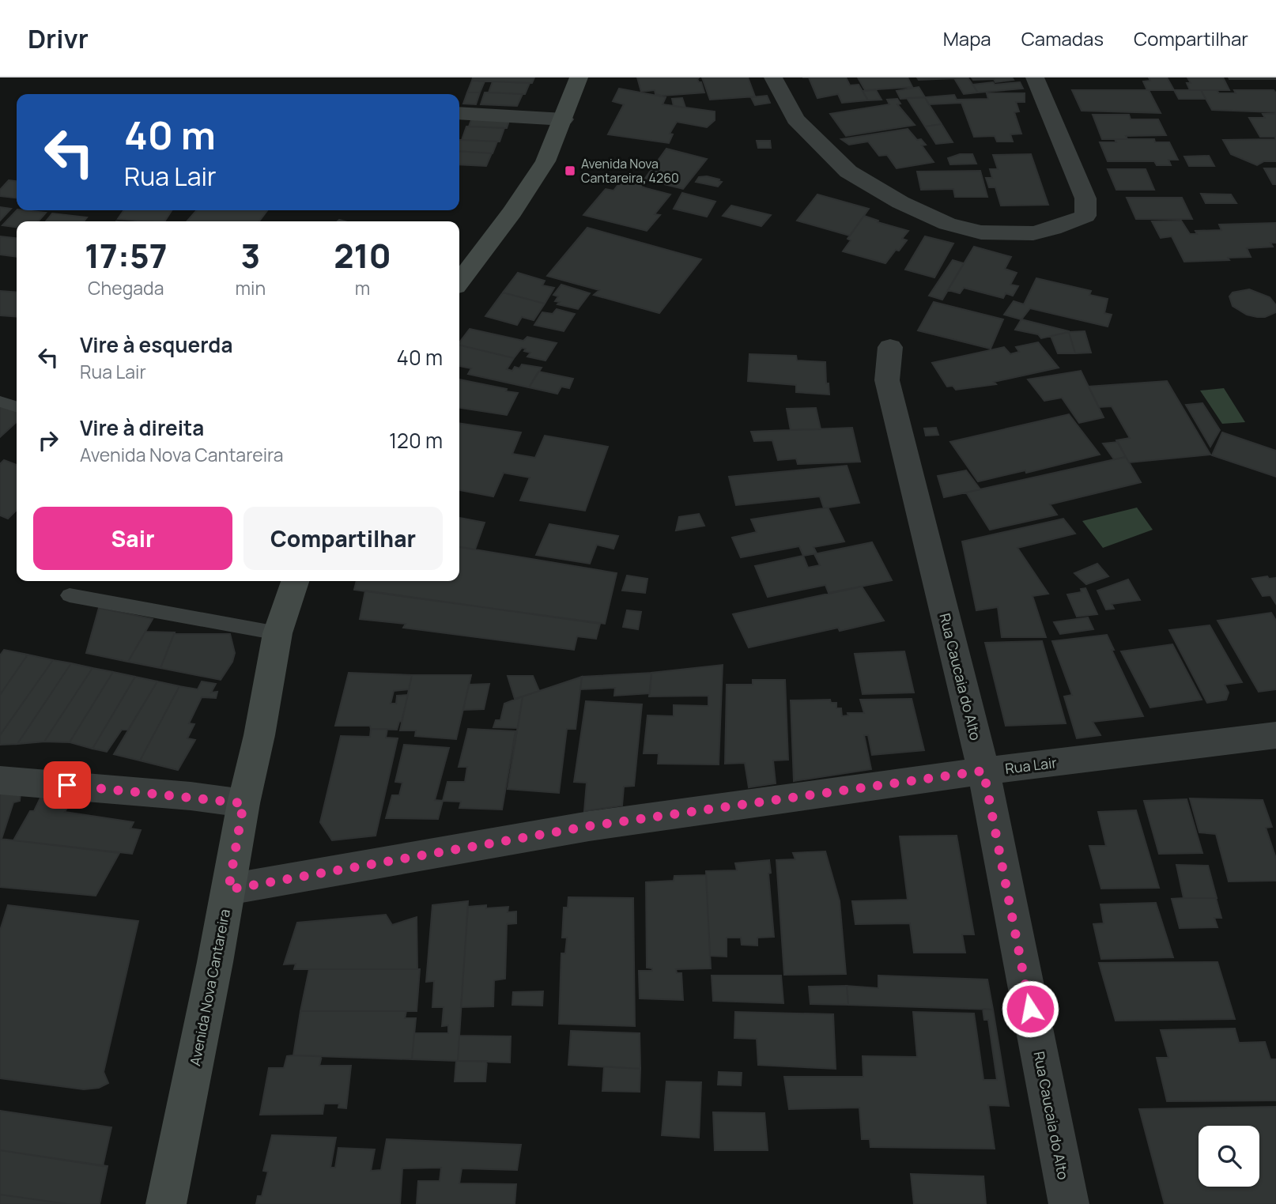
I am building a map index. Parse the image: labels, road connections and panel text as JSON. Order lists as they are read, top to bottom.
{
  "streets": {
    "main road": ["Avenida Nova Cantareira"],
    "street": ["Rua Caucaia do Alto", "Rua Lair"]
  },
  "crossings": [
    ["Rua Caucaia do Alto", "Rua Lair"],
    ["Rua Lair", "Avenida Nova Cantareira"]
  ],
  "places": {
    "transit": ["Avenida Nova Cantareira, 4260"]
  },
  "page": {
    "header": "Drivr",
    "nav": ["Mapa", "Camadas", "Compartilhar"],
    "turn": ["40 m", "Rua Lair"],
    "eta": [
      "17:57",
      "Chegada",
      "3",
      "min",
      "210",
      "m"
    ],
    "list": [
      {
        "name": "Vire à esquerda",
        "note": "Rua Lair",
        "value": "40 m"
      },
      {
        "name": "Vire à direita",
        "note": "Avenida Nova Cantareira",
        "value": "120 m"
      }
    ],
    "buttons": ["Sair", "Compartilhar"]
  }
}
